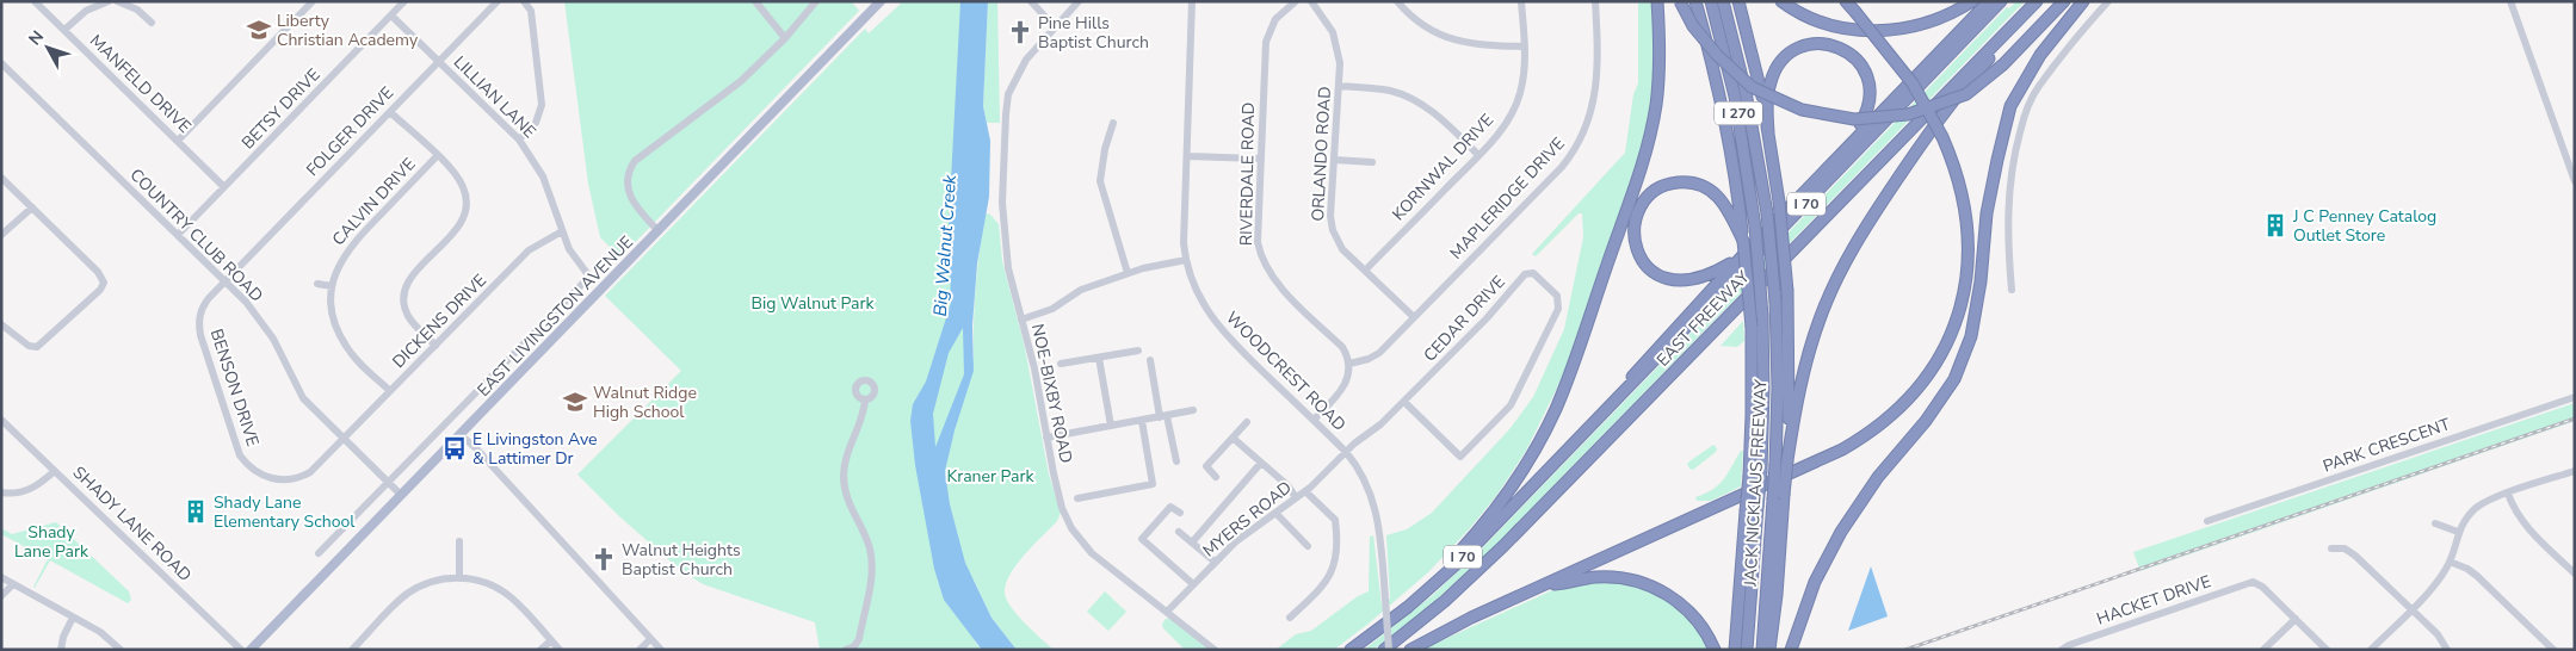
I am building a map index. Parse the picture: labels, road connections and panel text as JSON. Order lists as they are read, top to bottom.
{
  "streets": {
    "highway": [
      "I 270",
      "I 70",
      "EAST FREEWAY",
      "JACK NICKLAUS FREEWAY"
    ],
    "main road": ["EAST LIVINGSTON AVENUE"],
    "street": [
      "MANFELD DRIVE",
      "LILLIAN LANE",
      "BETSY DRIVE",
      "FOLGER DRIVE",
      "ORLANDO ROAD",
      "KORNWAL DRIVE",
      "RIVERDALE ROAD",
      "MAPLERIDGE DRIVE",
      "CALVIN DRIVE",
      "COUNTRY CLUB ROAD",
      "CEDAR DRIVE",
      "DICKENS DRIVE",
      "WOODCREST ROAD",
      "BENSON DRIVE",
      "NOE-BIXBY ROAD",
      "PARK CRESCENT",
      "MYERS ROAD",
      "SHADY LANE ROAD",
      "HACKET DRIVE"
    ]
  },
  "crossings": [
    ["MANFELD DRIVE", "BETSY DRIVE"],
    ["LILLIAN LANE", "BETSY DRIVE"],
    ["LILLIAN LANE", "FOLGER DRIVE"],
    ["LILLIAN LANE", "COUNTRY CLUB ROAD"],
    ["LILLIAN LANE", "DICKENS DRIVE"],
    ["BETSY DRIVE", "COUNTRY CLUB ROAD"],
    ["FOLGER DRIVE", "COUNTRY CLUB ROAD"],
    ["FOLGER DRIVE", "BENSON DRIVE"],
    ["ORLANDO ROAD", "KORNWAL DRIVE"],
    ["ORLANDO ROAD", "MAPLERIDGE DRIVE"],
    ["RIVERDALE ROAD", "MAPLERIDGE DRIVE"],
    ["CALVIN DRIVE", "DICKENS DRIVE"],
    ["COUNTRY CLUB ROAD", "EAST LIVINGSTON AVENUE"],
    ["COUNTRY CLUB ROAD", "DICKENS DRIVE"],
    ["COUNTRY CLUB ROAD", "BENSON DRIVE"],
    ["CEDAR DRIVE", "WOODCREST ROAD"],
    ["CEDAR DRIVE", "MYERS ROAD"],
    ["DICKENS DRIVE", "BENSON DRIVE"],
    ["WOODCREST ROAD", "MYERS ROAD"],
    ["NOE-BIXBY ROAD", "MYERS ROAD"]
  ],
  "water": ["Big Walnut Creek"],
  "parks": ["Big Walnut Park", "Kraner Park", "Shady Lane Park"],
  "places": {
    "school or university": ["Liberty Christian Academy", "Walnut Ridge High School"],
    "church": ["Pine Hills Baptist Church", "Walnut Heights Baptist Church"],
    "building": ["J C Penney Catalog Outlet Store", "Shady Lane Elementary School"],
    "bus stop": ["E Livingston Ave & Lattimer Dr"]
  },
  "north": "top left"
}
